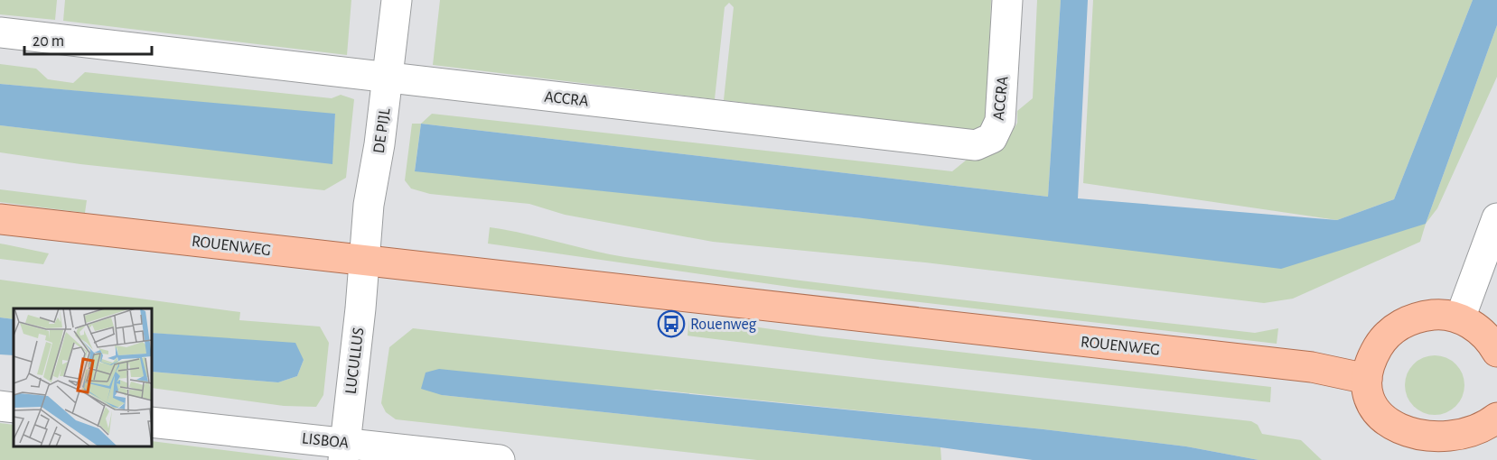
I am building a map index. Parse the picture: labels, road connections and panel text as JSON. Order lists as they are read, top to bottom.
{
  "streets": {
    "main road": ["ROUENWEG"],
    "street": [
      "ACCRA",
      "DE PIJL",
      "LUCULLUS",
      "LISBOA"
    ]
  },
  "crossings": [
    ["ACCRA", "DE PIJL"],
    ["DE PIJL", "ROUENWEG"],
    ["DE PIJL", "LUCULLUS"],
    ["ROUENWEG", "LUCULLUS"],
    ["LUCULLUS", "LISBOA"]
  ],
  "places": {
    "bus stop": ["Rouenweg"]
  },
  "scale_bar": "20 m"
}
